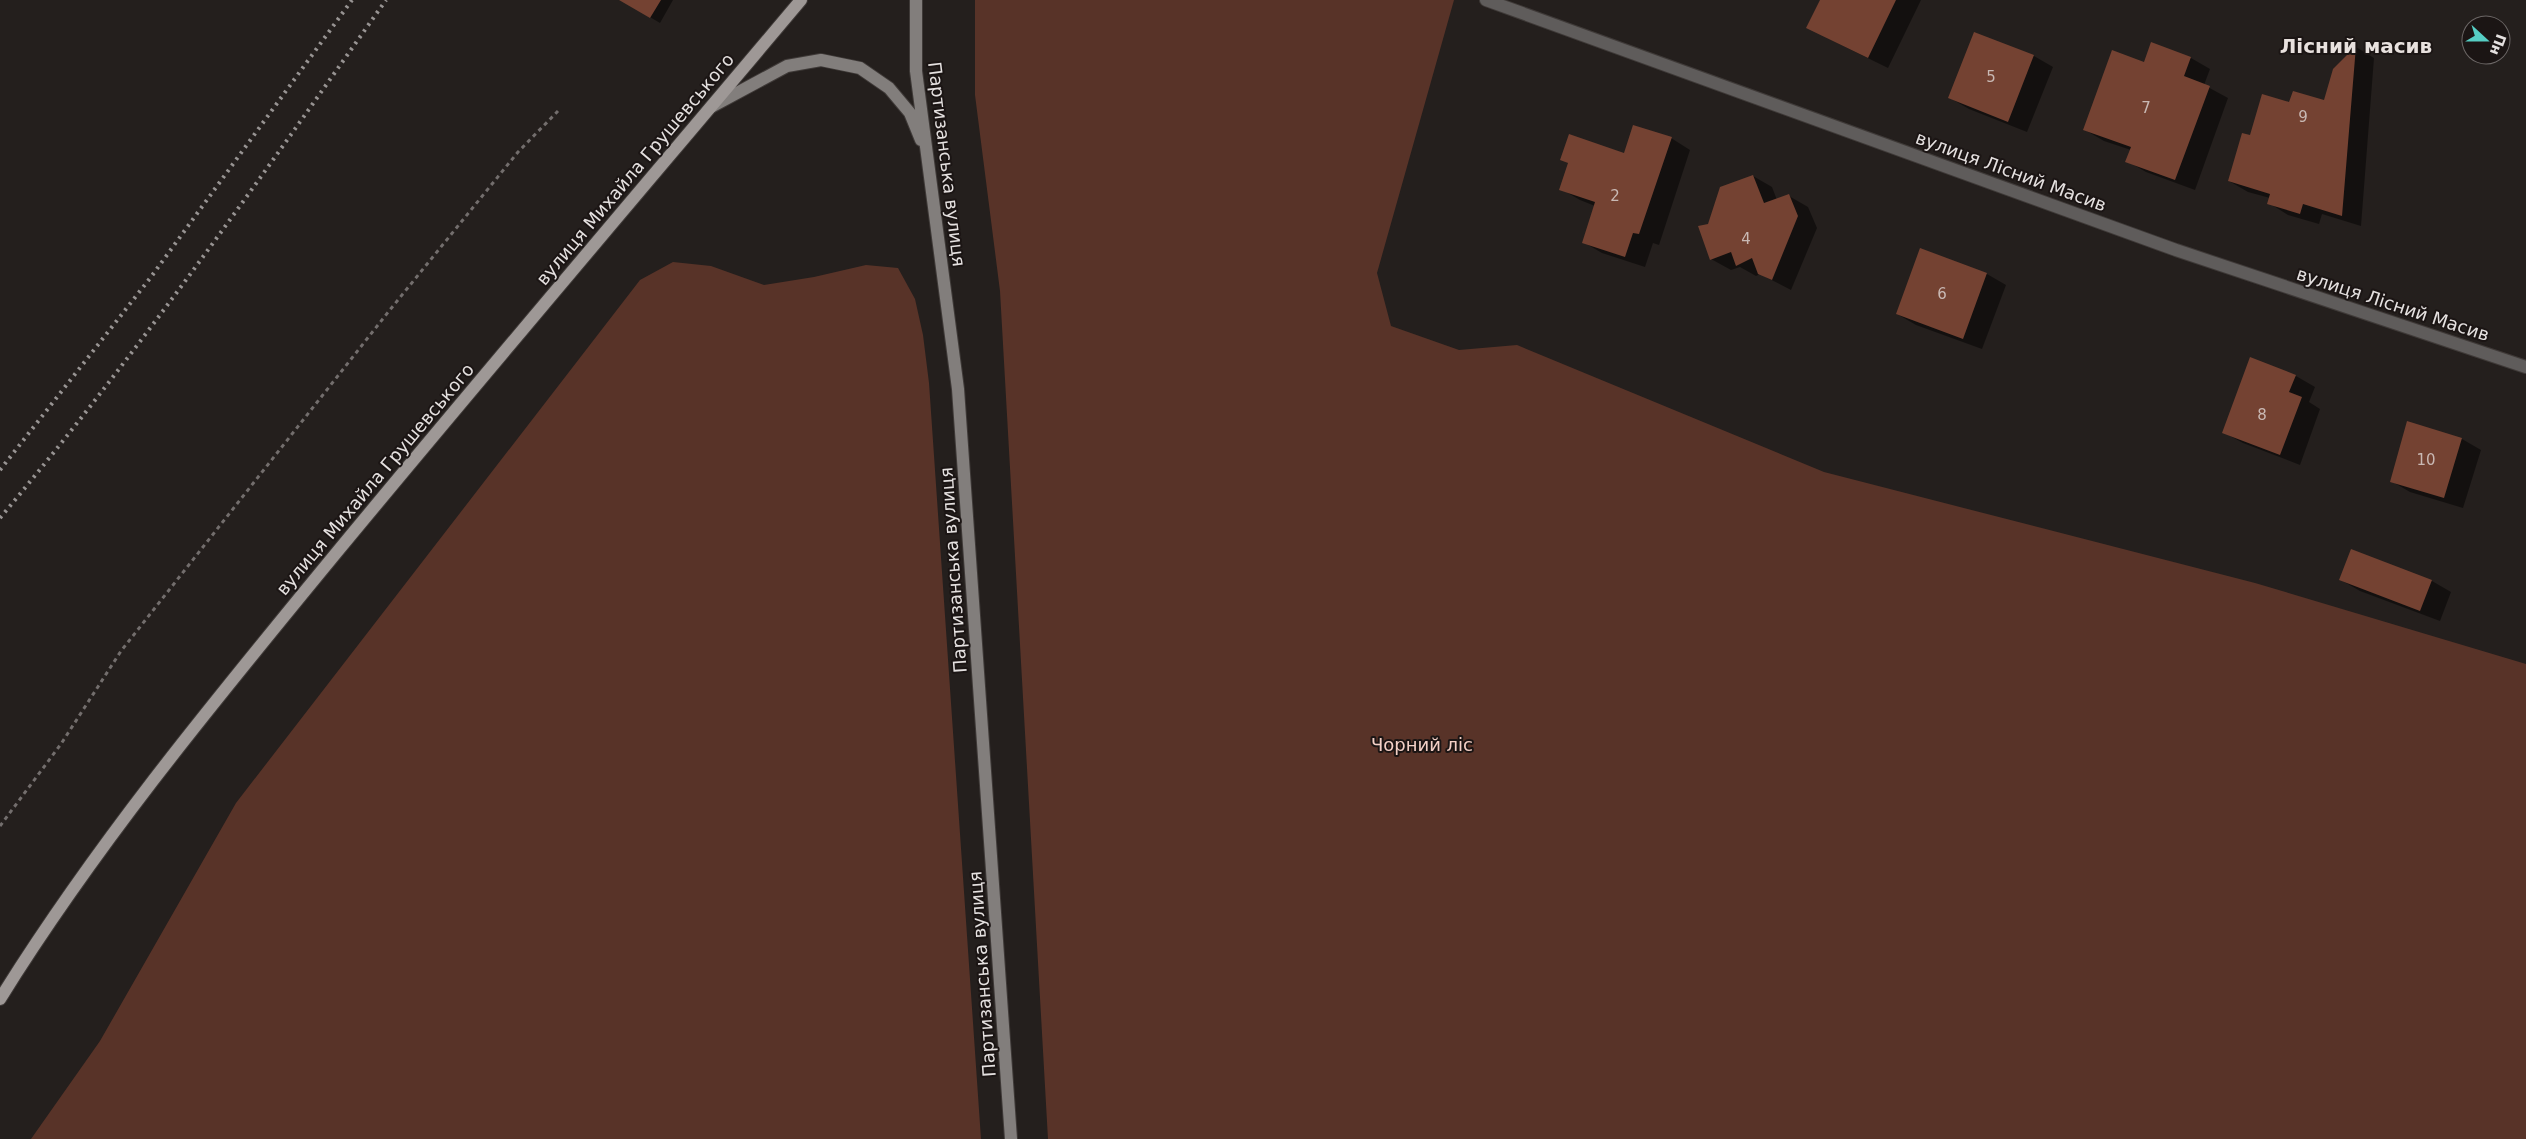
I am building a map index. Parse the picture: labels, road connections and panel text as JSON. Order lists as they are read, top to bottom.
{
  "streets": {
    "main road": ["вулиця Михайла Грушевського"],
    "street": ["Партизанська вулиця", "вулиця Лісний Масив"]
  },
  "districts": ["Лісний масив"],
  "parks": ["Чорний ліс"],
  "house_numbers": [
    "5",
    "7",
    "9",
    "2",
    "4",
    "6",
    "8",
    "10"
  ],
  "north": "right"
}
